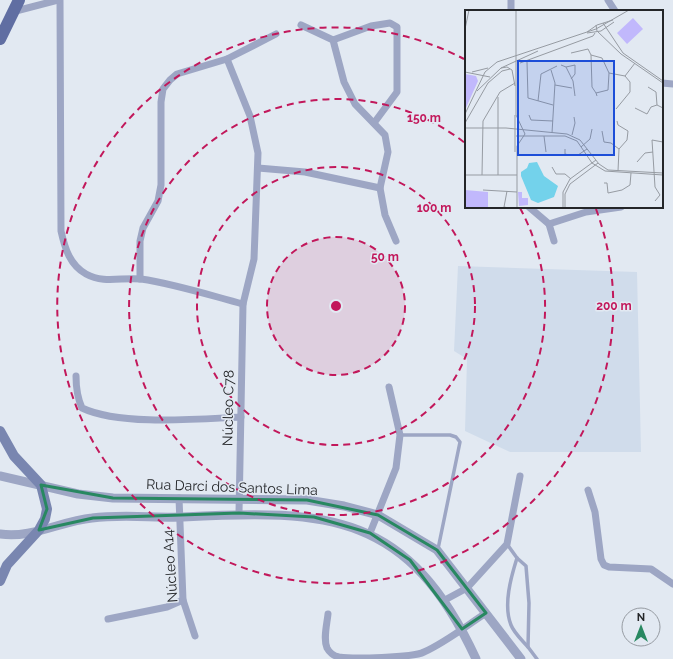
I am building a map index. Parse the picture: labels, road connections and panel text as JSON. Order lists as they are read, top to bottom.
{
  "streets": {
    "street": ["Núcleo C78", "Rua Darci dos Santos Lima", "Núcleo A14"]
  },
  "crossings": [
    ["Núcleo C78", "Rua Darci dos Santos Lima"],
    ["Rua Darci dos Santos Lima", "Núcleo A14"]
  ],
  "north": "top",
  "rings": [
    "150 m",
    "100 m",
    "50 m",
    "200 m"
  ]
}
